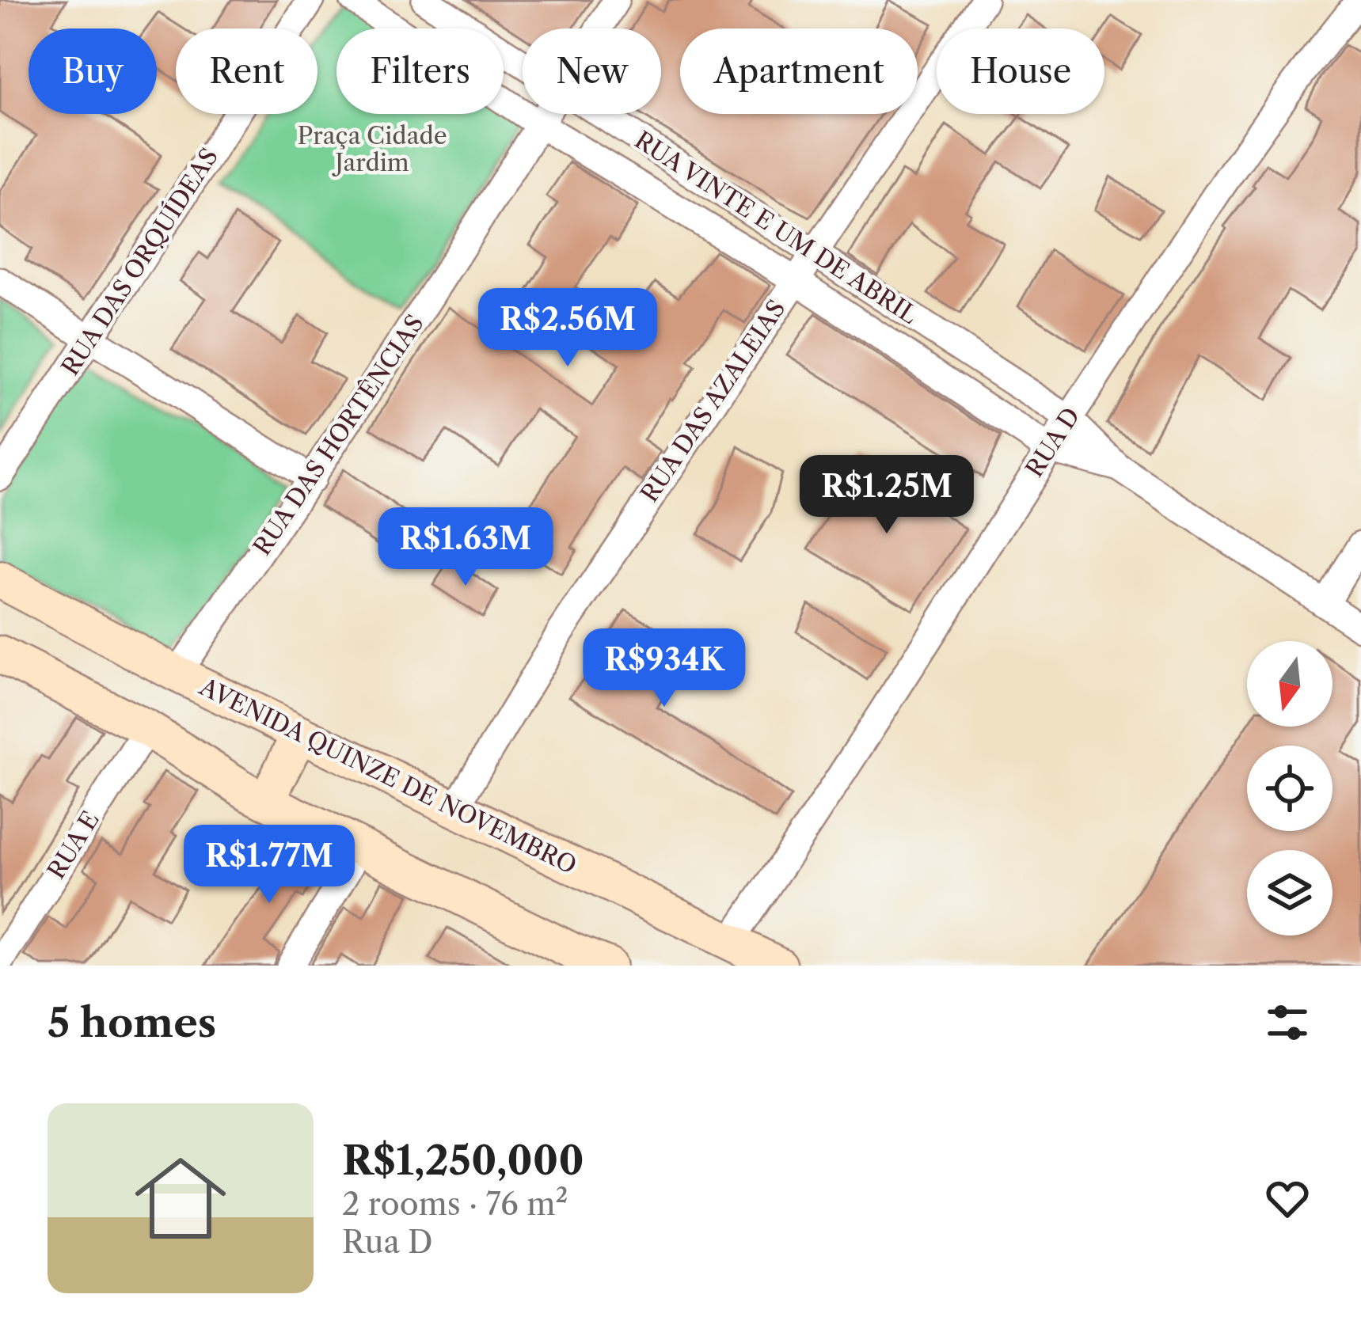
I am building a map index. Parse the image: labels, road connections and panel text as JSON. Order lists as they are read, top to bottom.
{
  "streets": {
    "main road": ["AVENIDA QUINZE DE NOVEMBRO"],
    "street": [
      "RUA VINTE E UM DE ABRIL",
      "RUA DAS ORQUÍDEAS",
      "RUA DAS AZALEIAS",
      "RUA DAS HORTÊNCIAS",
      "RUA D",
      "RUA E"
    ]
  },
  "crossings": [
    ["RUA VINTE E UM DE ABRIL", "RUA DAS AZALEIAS"],
    ["RUA VINTE E UM DE ABRIL", "RUA DAS HORTÊNCIAS"],
    ["RUA VINTE E UM DE ABRIL", "RUA D"],
    ["RUA DAS AZALEIAS", "AVENIDA QUINZE DE NOVEMBRO"],
    ["RUA DAS HORTÊNCIAS", "AVENIDA QUINZE DE NOVEMBRO"],
    ["RUA D", "AVENIDA QUINZE DE NOVEMBRO"]
  ],
  "parks": ["Praça Cidade Jardim"],
  "north": "bottom",
  "page": {
    "chip": [
      "Buy",
      "Rent",
      "Filters",
      "New",
      "Apartment",
      "House"
    ],
    "price": [
      "R$2.56M",
      "R$1.25M",
      "R$1.63M",
      "R$934K",
      "R$1.77M"
    ],
    "heading": "5 homes",
    "list": [
      {
        "name": "R$1,250,000",
        "note": "2 rooms · 76 m² · Rua D"
      }
    ]
  }
}
